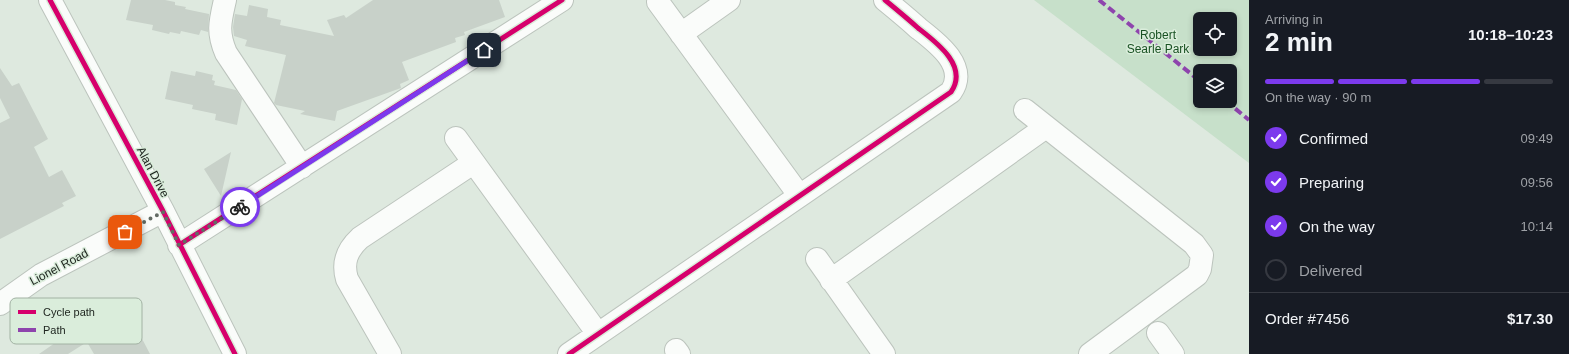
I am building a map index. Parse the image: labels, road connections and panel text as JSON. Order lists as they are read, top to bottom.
{
  "streets": {
    "street": ["Alan Drive", "Lionel Road"]
  },
  "crossings": [
    ["Alan Drive", "Lionel Road"]
  ],
  "parks": ["Robert Searle Park"],
  "legend": ["Cycle path", "Path"],
  "page": {
    "heading": ["2 min", "Arriving in", "10:18–10:23"],
    "panel": ["Order #7456", "$17.30"],
    "bar": "On the way · 90 m",
    "list": [
      ["Confirmed", "09:49"],
      ["Preparing", "09:56"],
      ["On the way", "10:14"],
      "Delivered"
    ]
  }
}
